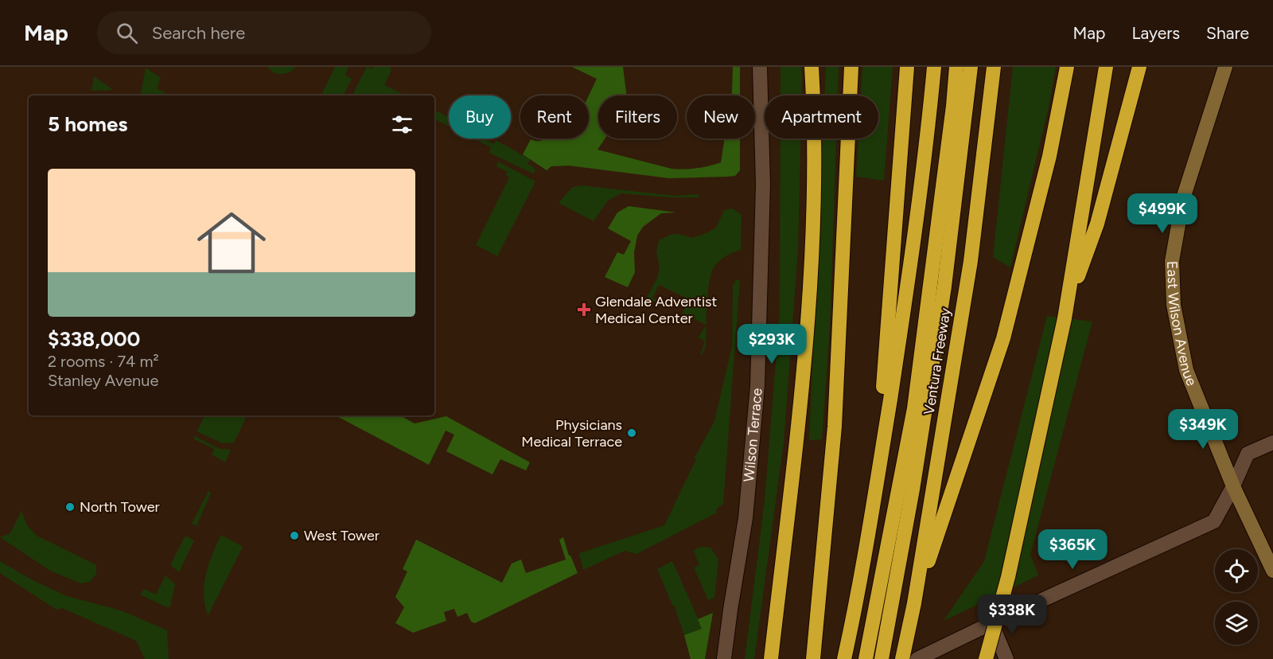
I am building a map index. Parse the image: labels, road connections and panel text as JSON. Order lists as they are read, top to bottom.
{
  "streets": {
    "highway": ["Ventura Freeway"],
    "street": ["East Wilson Avenue", "Wilson Terrace"]
  },
  "places": {
    "health": ["Glendale Adventist Medical Center"],
    "other": ["Physicians Medical Terrace", "North Tower", "West Tower"]
  },
  "page": {
    "header": "Map",
    "search": "Search here",
    "nav": ["Map", "Layers", "Share"],
    "chip": [
      "Buy",
      "Rent",
      "Filters",
      "New",
      "Apartment"
    ],
    "heading": "5 homes",
    "list": [
      {
        "name": "$338,000",
        "note": "2 rooms · 74 m² · Stanley Avenue"
      }
    ],
    "price": [
      "$499K",
      "$293K",
      "$349K",
      "$365K",
      "$338K"
    ]
  }
}
